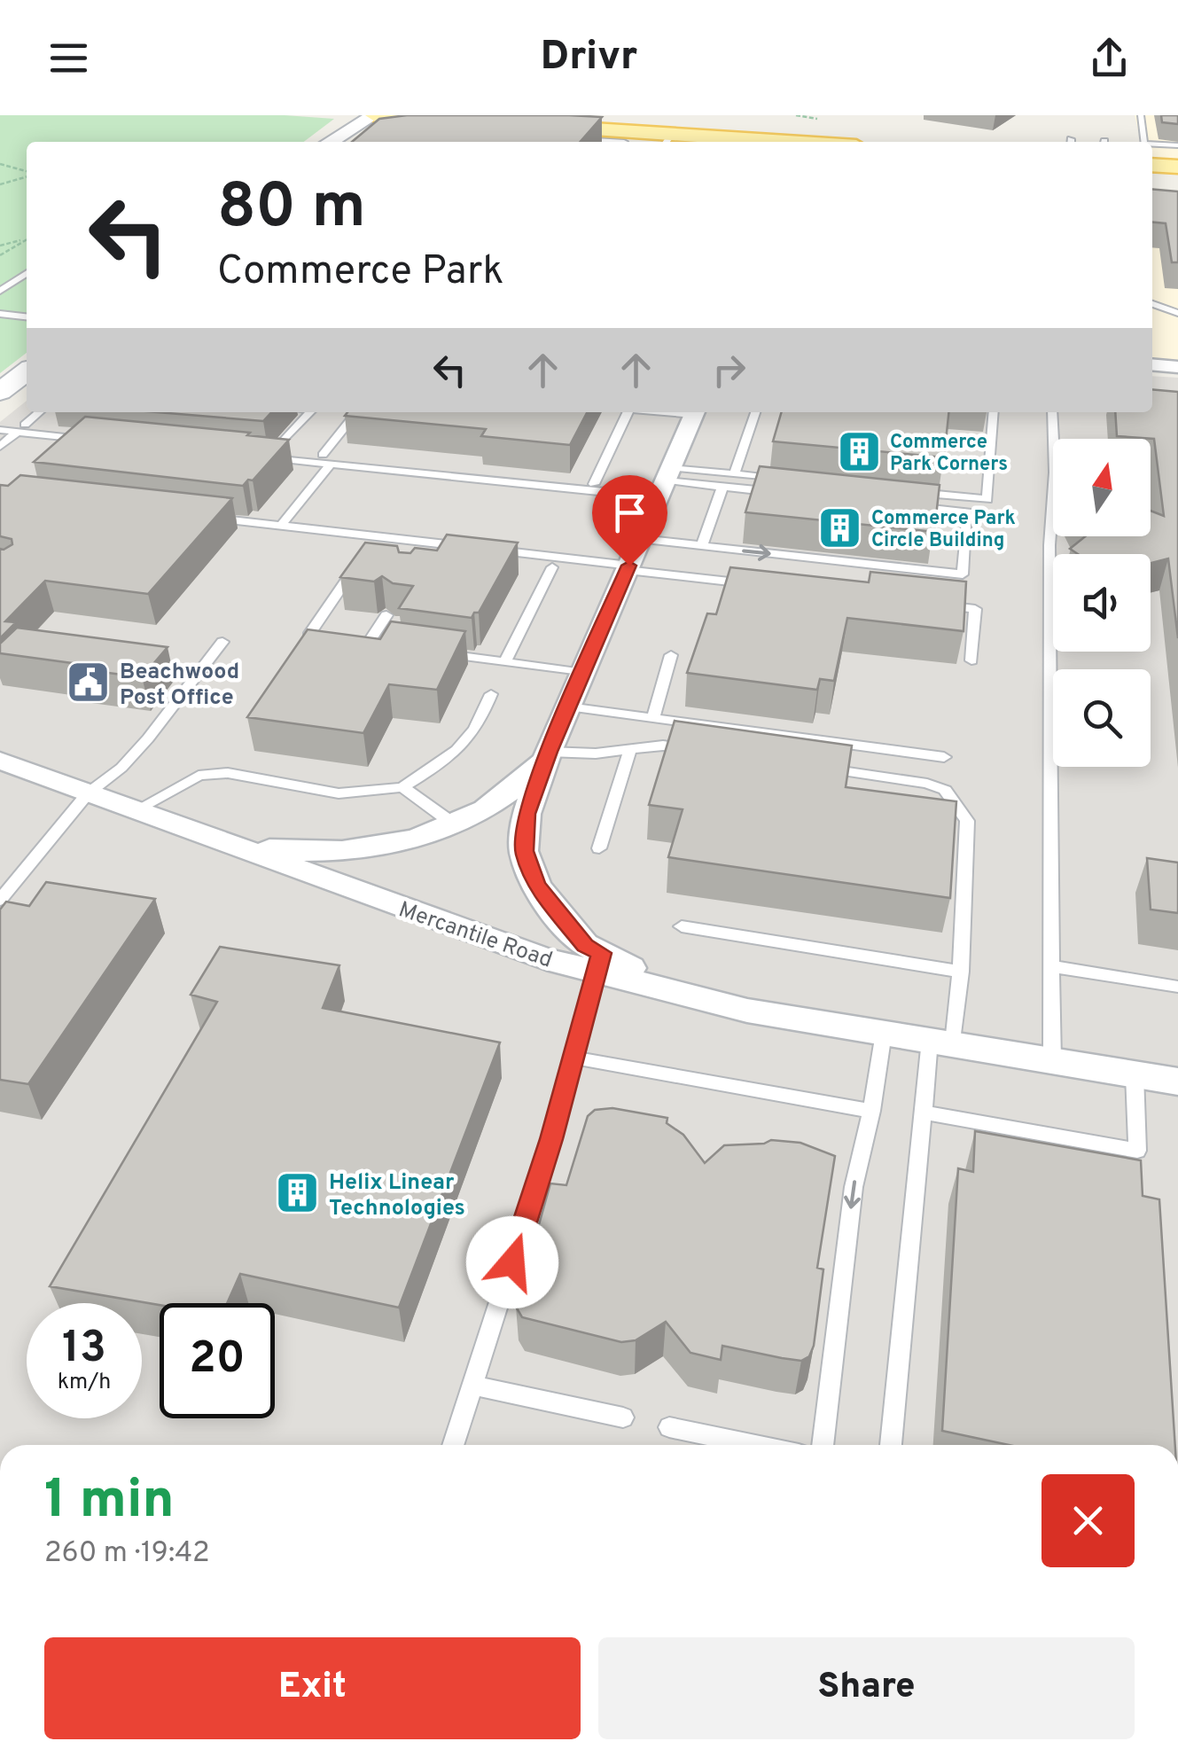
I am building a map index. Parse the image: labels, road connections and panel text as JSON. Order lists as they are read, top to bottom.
{
  "streets": {
    "street": ["Mercantile Road"]
  },
  "places": {
    "building": ["Commerce Park Corners", "Commerce Park Circle Building", "Helix Linear Technologies"],
    "public building": ["Beachwood Post Office"]
  },
  "north": "top",
  "page": {
    "header": "Drivr",
    "turn": ["80 m", "Commerce Park"],
    "speed": "13 km/h",
    "limit": "20",
    "heading": ["1 min", "260 m · 19:42"],
    "buttons": ["Exit", "Share"]
  }
}
